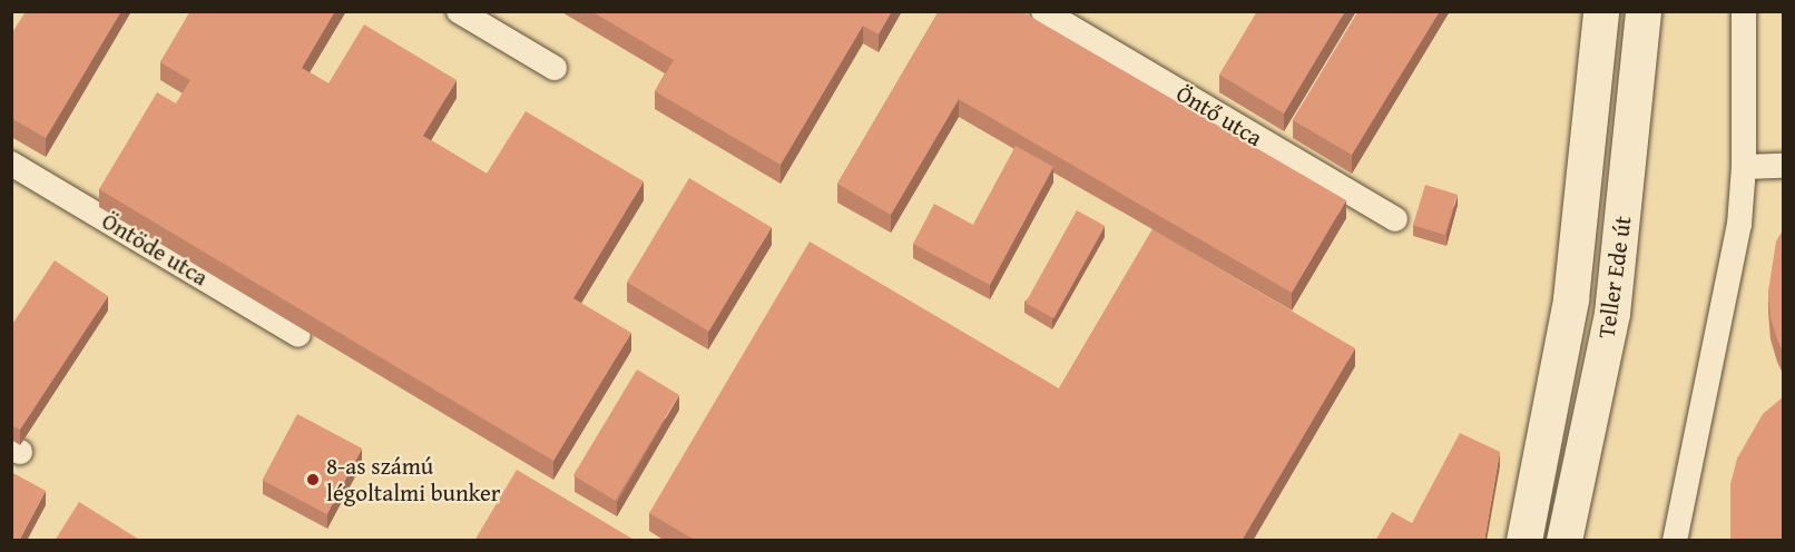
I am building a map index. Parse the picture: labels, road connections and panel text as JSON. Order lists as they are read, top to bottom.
{
  "streets": {
    "main road": ["Teller Ede út"],
    "street": ["Öntő utca", "Öntöde utca"]
  },
  "places": ["8-as számú légoltalmi bunker"]
}
